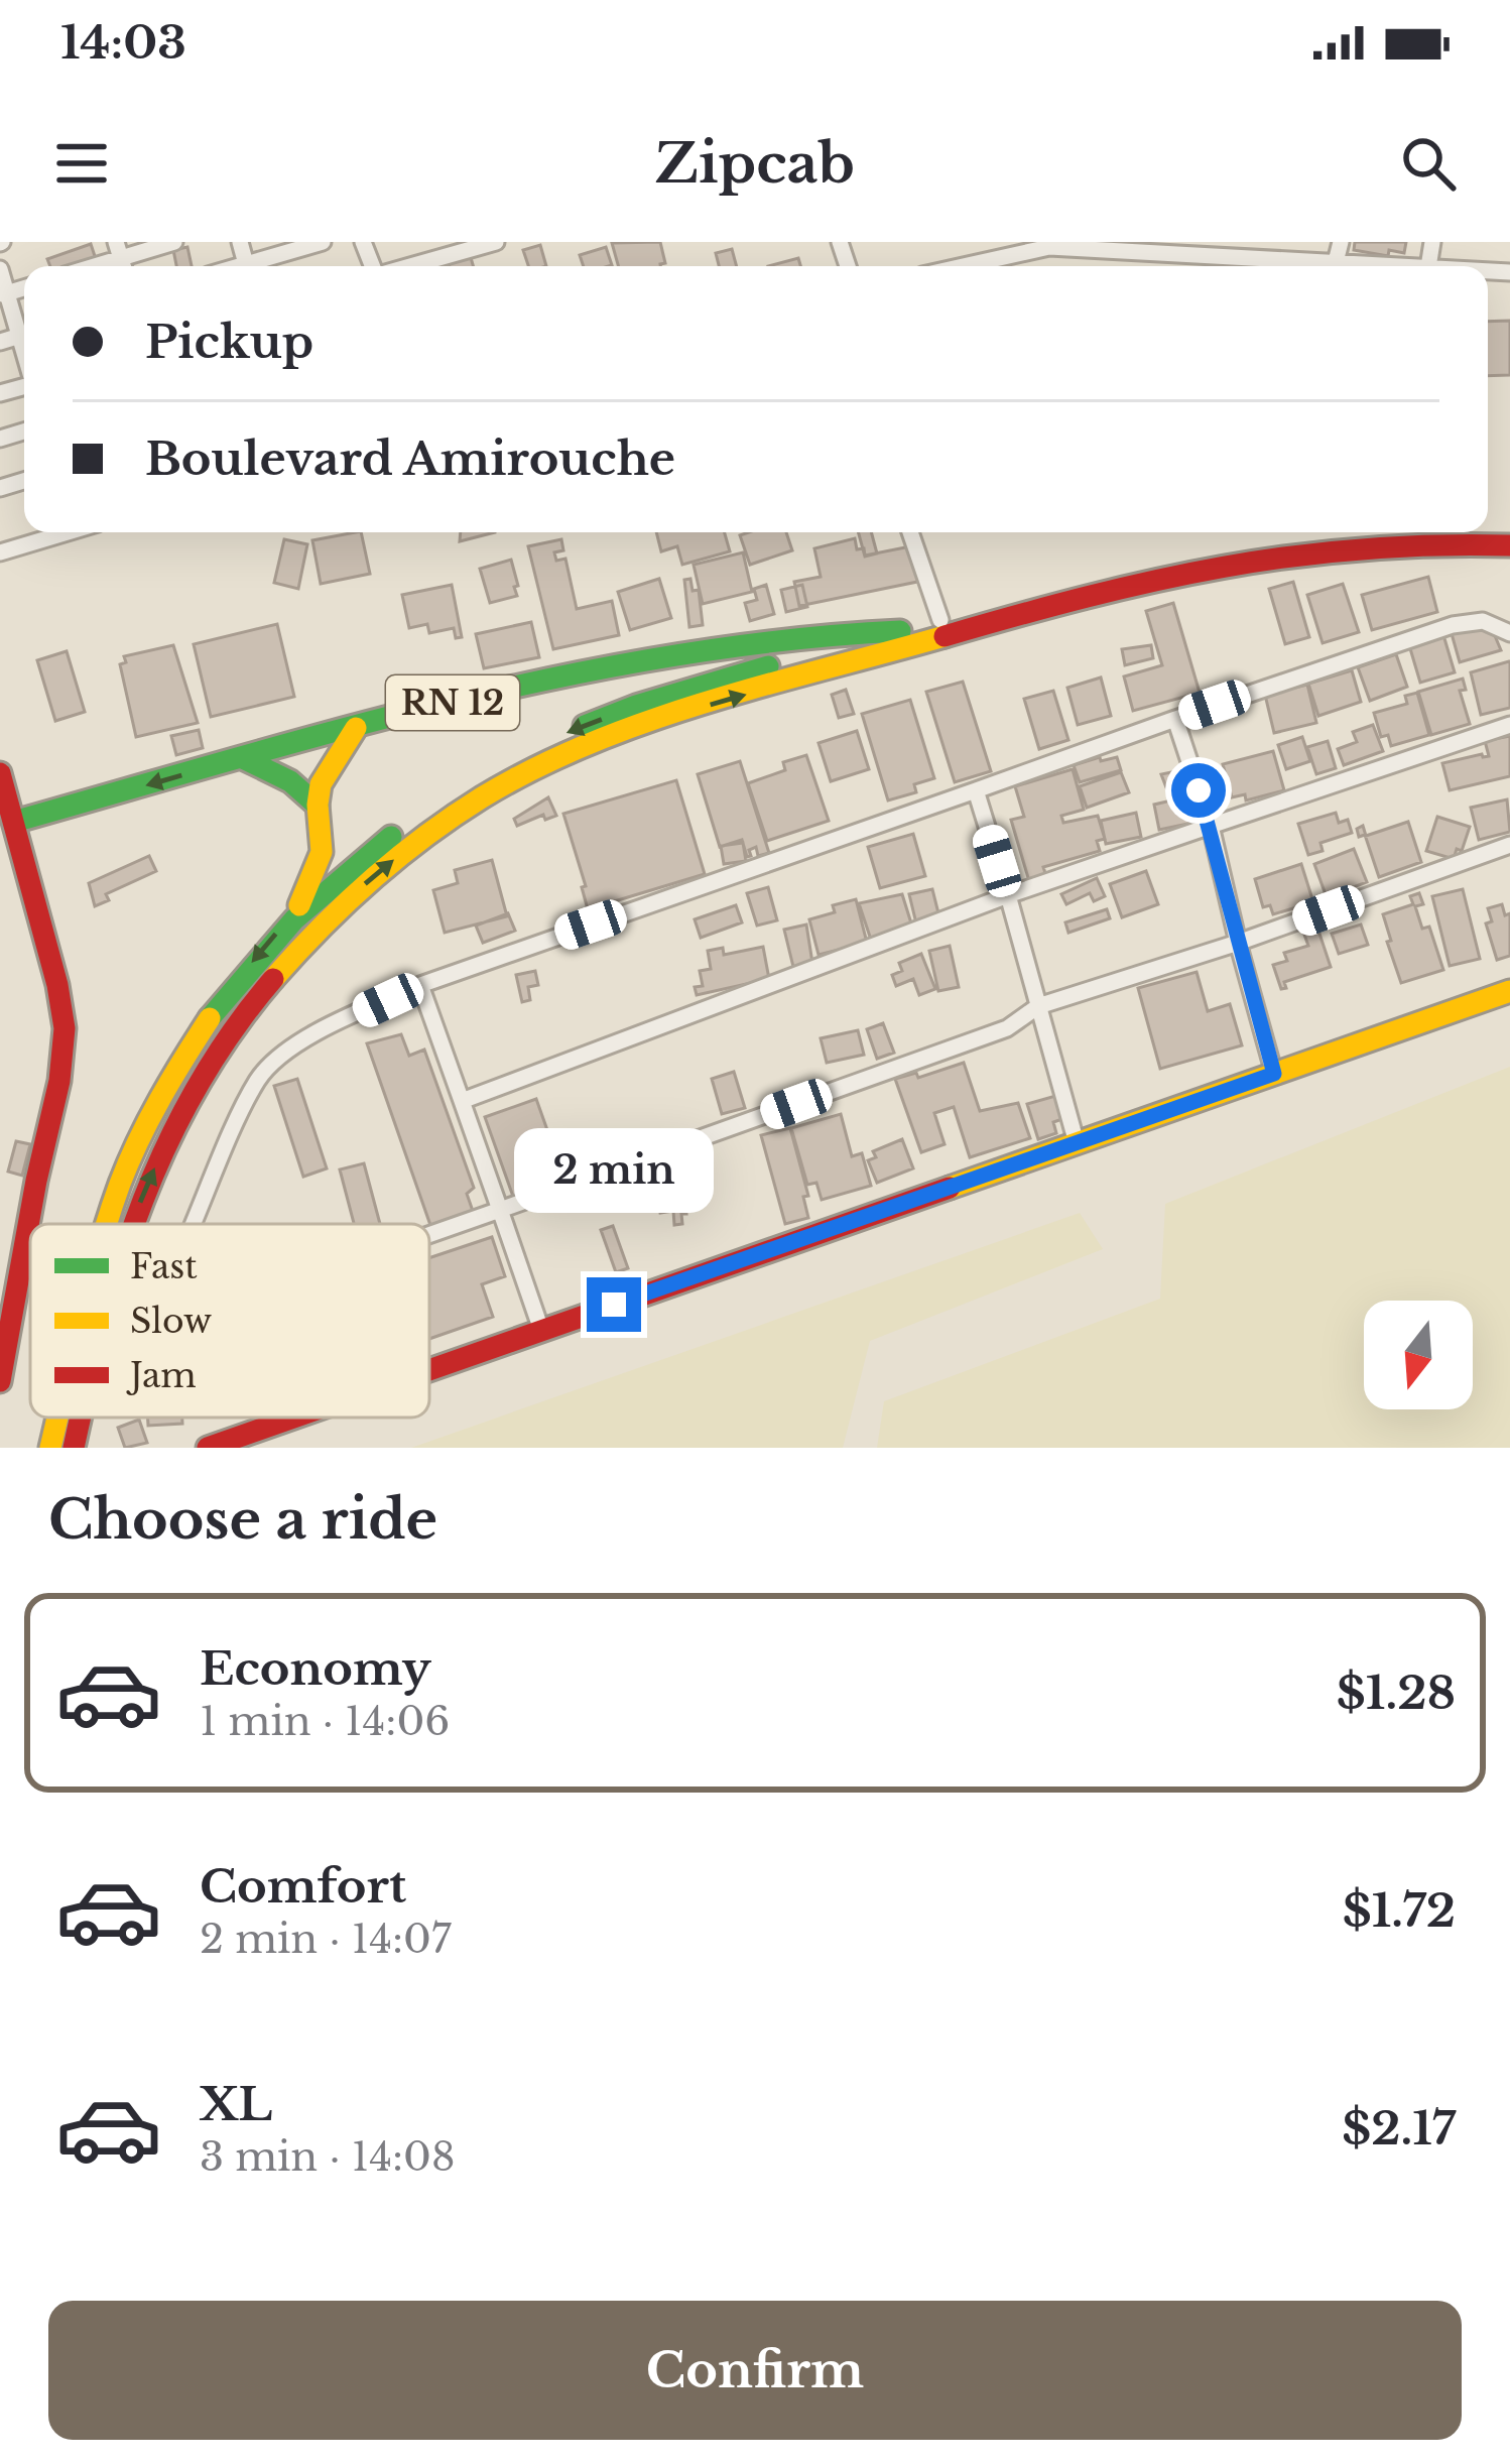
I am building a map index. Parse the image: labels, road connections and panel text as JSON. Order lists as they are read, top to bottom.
{
  "streets": {
    "main road": ["RN 12"]
  },
  "legend": ["Fast", "Slow", "Jam"],
  "north": "bottom",
  "page": {
    "status": "14:03",
    "header": "Zipcab",
    "banner": ["Pickup", "Boulevard Amirouche"],
    "bubble": "2 min",
    "heading": "Choose a ride",
    "list": [
      {
        "name": "Economy",
        "note": "1 min · 14:06",
        "value": "$1.28"
      },
      {
        "name": "Comfort",
        "note": "2 min · 14:07",
        "value": "$1.72"
      },
      {
        "name": "XL",
        "note": "3 min · 14:08",
        "value": "$2.17"
      }
    ],
    "buttons": "Confirm"
  }
}
